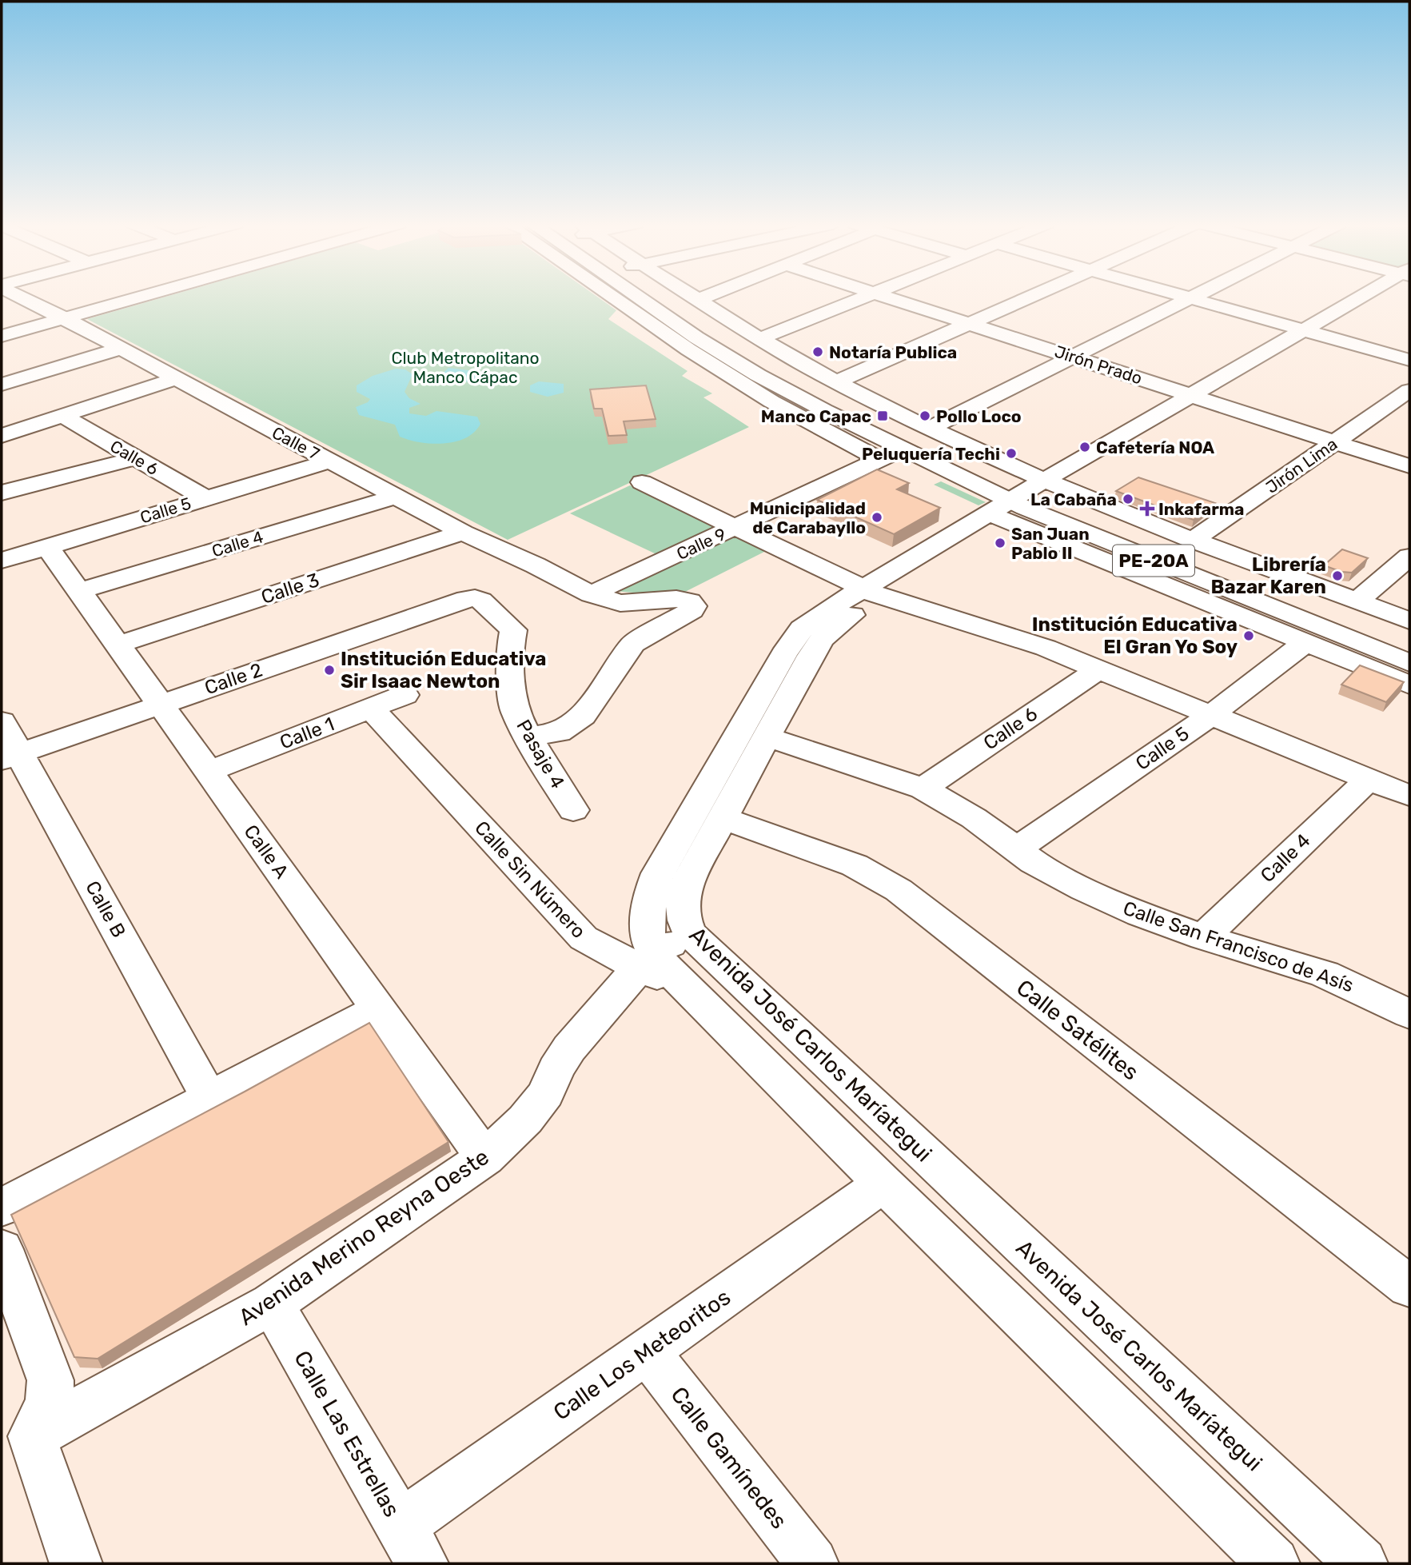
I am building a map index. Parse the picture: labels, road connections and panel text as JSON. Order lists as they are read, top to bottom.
{
  "streets": {
    "main road": [
      "Jirón Prado",
      "Calle 7",
      "Calle 6",
      "Jirón Lima",
      "Calle 5",
      "Calle 4",
      "Calle 9",
      "PE-20A",
      "Calle 3",
      "Calle 2",
      "Calle 1",
      "Pasaje 4",
      "Calle A",
      "Calle Sin Número",
      "Calle B",
      "Calle San Francisco de Asís",
      "Calle Satélites",
      "Avenida José Carlos Maríategui",
      "Avenida Merino Reyna Oeste",
      "Calle Los Meteoritos",
      "Calle Las Estrellas",
      "Calle Gamínedes"
    ]
  },
  "crossings": [
    ["Jirón Prado", "Jirón Lima"],
    ["Jirón Prado", "Avenida José Carlos Maríategui"],
    ["Calle 7", "Calle 5"],
    ["Calle 7", "Calle 4"],
    ["Calle 7", "Calle 9"],
    ["Calle 7", "Calle 3"],
    ["Calle 7", "Pasaje 4"],
    ["Calle 6", "Calle 5"],
    ["Calle 6", "Calle San Francisco de Asís"],
    ["Calle 5", "PE-20A"],
    ["Calle 5", "Calle A"],
    ["Calle 5", "Calle San Francisco de Asís"],
    ["Calle 4", "Calle A"],
    ["Calle 4", "Calle San Francisco de Asís"],
    ["Calle 9", "PE-20A"],
    ["PE-20A", "Avenida José Carlos Maríategui"],
    ["Calle 3", "Calle A"],
    ["Calle 2", "Pasaje 4"],
    ["Calle 2", "Calle A"],
    ["Calle 2", "Calle B"],
    ["Calle 1", "Calle A"],
    ["Calle 1", "Calle Sin Número"],
    ["Calle A", "Avenida Merino Reyna Oeste"],
    ["Calle Sin Número", "Avenida José Carlos Maríategui"],
    ["Calle Sin Número", "Avenida Merino Reyna Oeste"],
    ["Calle San Francisco de Asís", "Avenida José Carlos Maríategui"],
    ["Calle Satélites", "Avenida José Carlos Maríategui"],
    ["Avenida José Carlos Maríategui", "Avenida Merino Reyna Oeste"],
    ["Avenida José Carlos Maríategui", "Calle Los Meteoritos"],
    ["Avenida Merino Reyna Oeste", "Calle Las Estrellas"],
    ["Calle Los Meteoritos", "Calle Las Estrellas"],
    ["Calle Los Meteoritos", "Calle Gamínedes"]
  ],
  "parks": ["Club Metropolitano Manco Cápac"],
  "places": {
    "other": [
      "Notaría Publica",
      "Pollo Loco",
      "Cafetería NOA",
      "Peluquería Techi",
      "La Cabaña",
      "Municipalidad de Carabayllo",
      "San Juan Pablo II",
      "Librería Bazar Karen",
      "Institución Educativa El Gran Yo Soy",
      "Institución Educativa Sir Isaac Newton"
    ],
    "transit": ["Manco Capac"],
    "health": ["Inkafarma"]
  }
}
